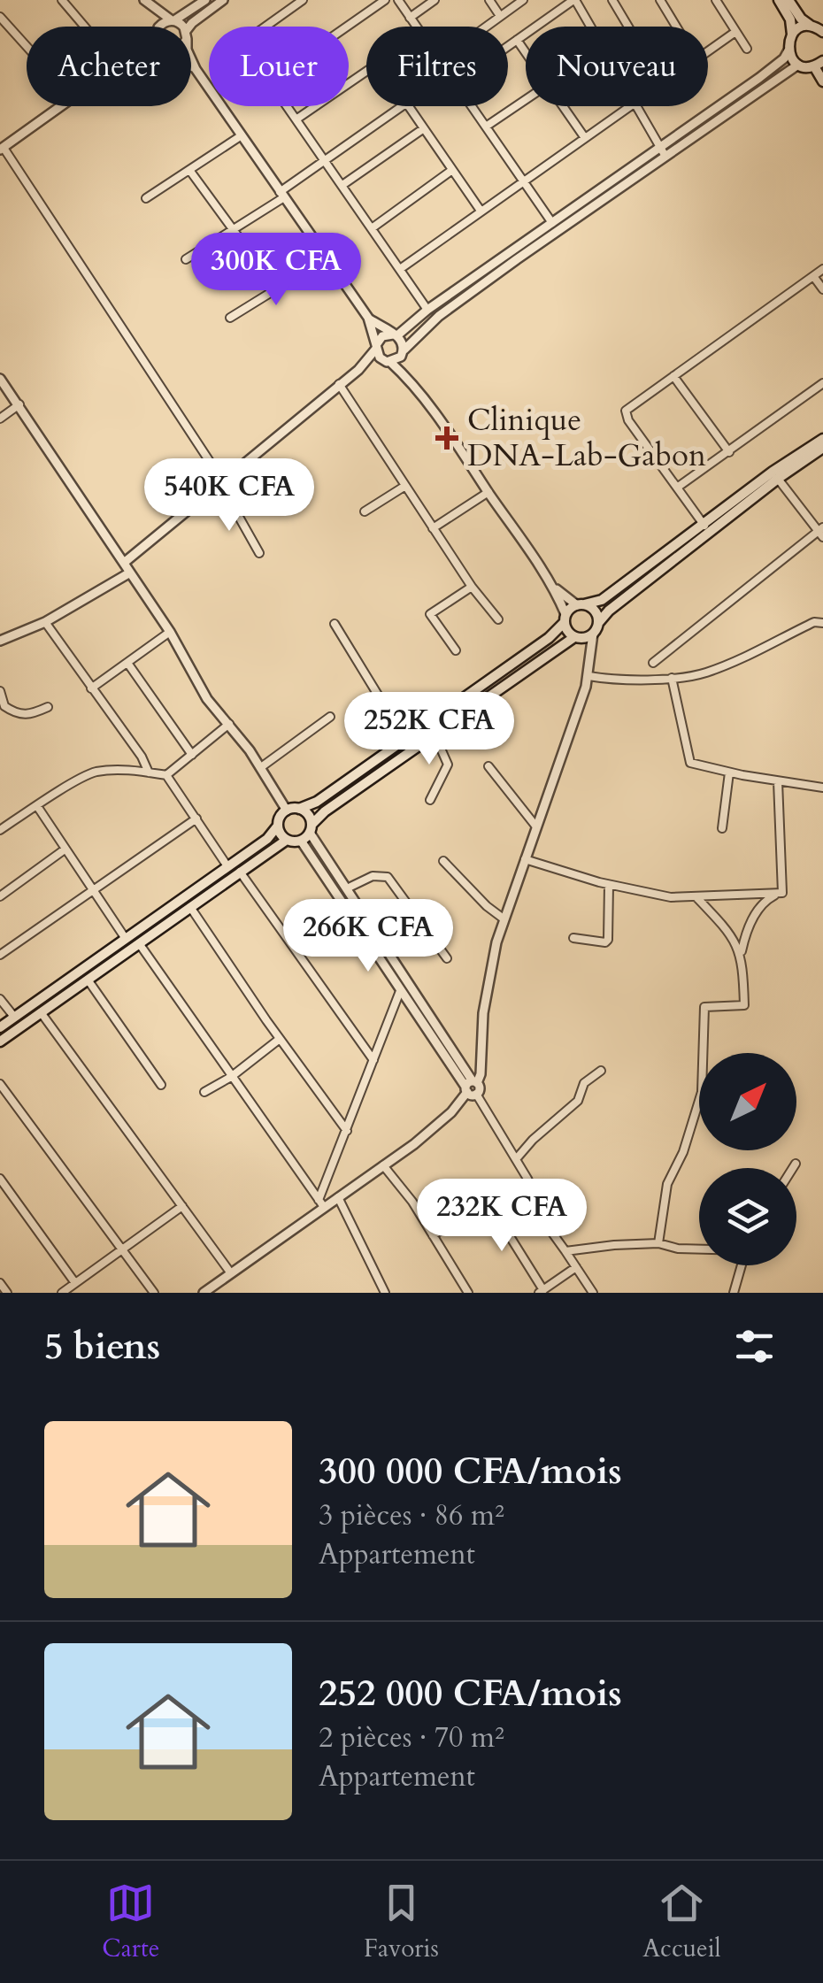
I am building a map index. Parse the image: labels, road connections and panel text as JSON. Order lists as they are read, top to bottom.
{
  "places": {
    "health": ["Clinique DNA-Lab-Gabon"]
  },
  "north": "top right",
  "page": {
    "chip": [
      "Acheter",
      "Louer",
      "Filtres",
      "Nouveau"
    ],
    "price": [
      "300K CFA",
      "540K CFA",
      "252K CFA",
      "266K CFA",
      "232K CFA"
    ],
    "heading": "5 biens",
    "list": [
      {
        "name": "300 000 CFA/mois",
        "note": "3 pièces · 86 m² · Appartement"
      },
      {
        "name": "252 000 CFA/mois",
        "note": "2 pièces · 70 m² · Appartement"
      }
    ],
    "tabs": ["Carte", "Favoris", "Accueil"]
  }
}
